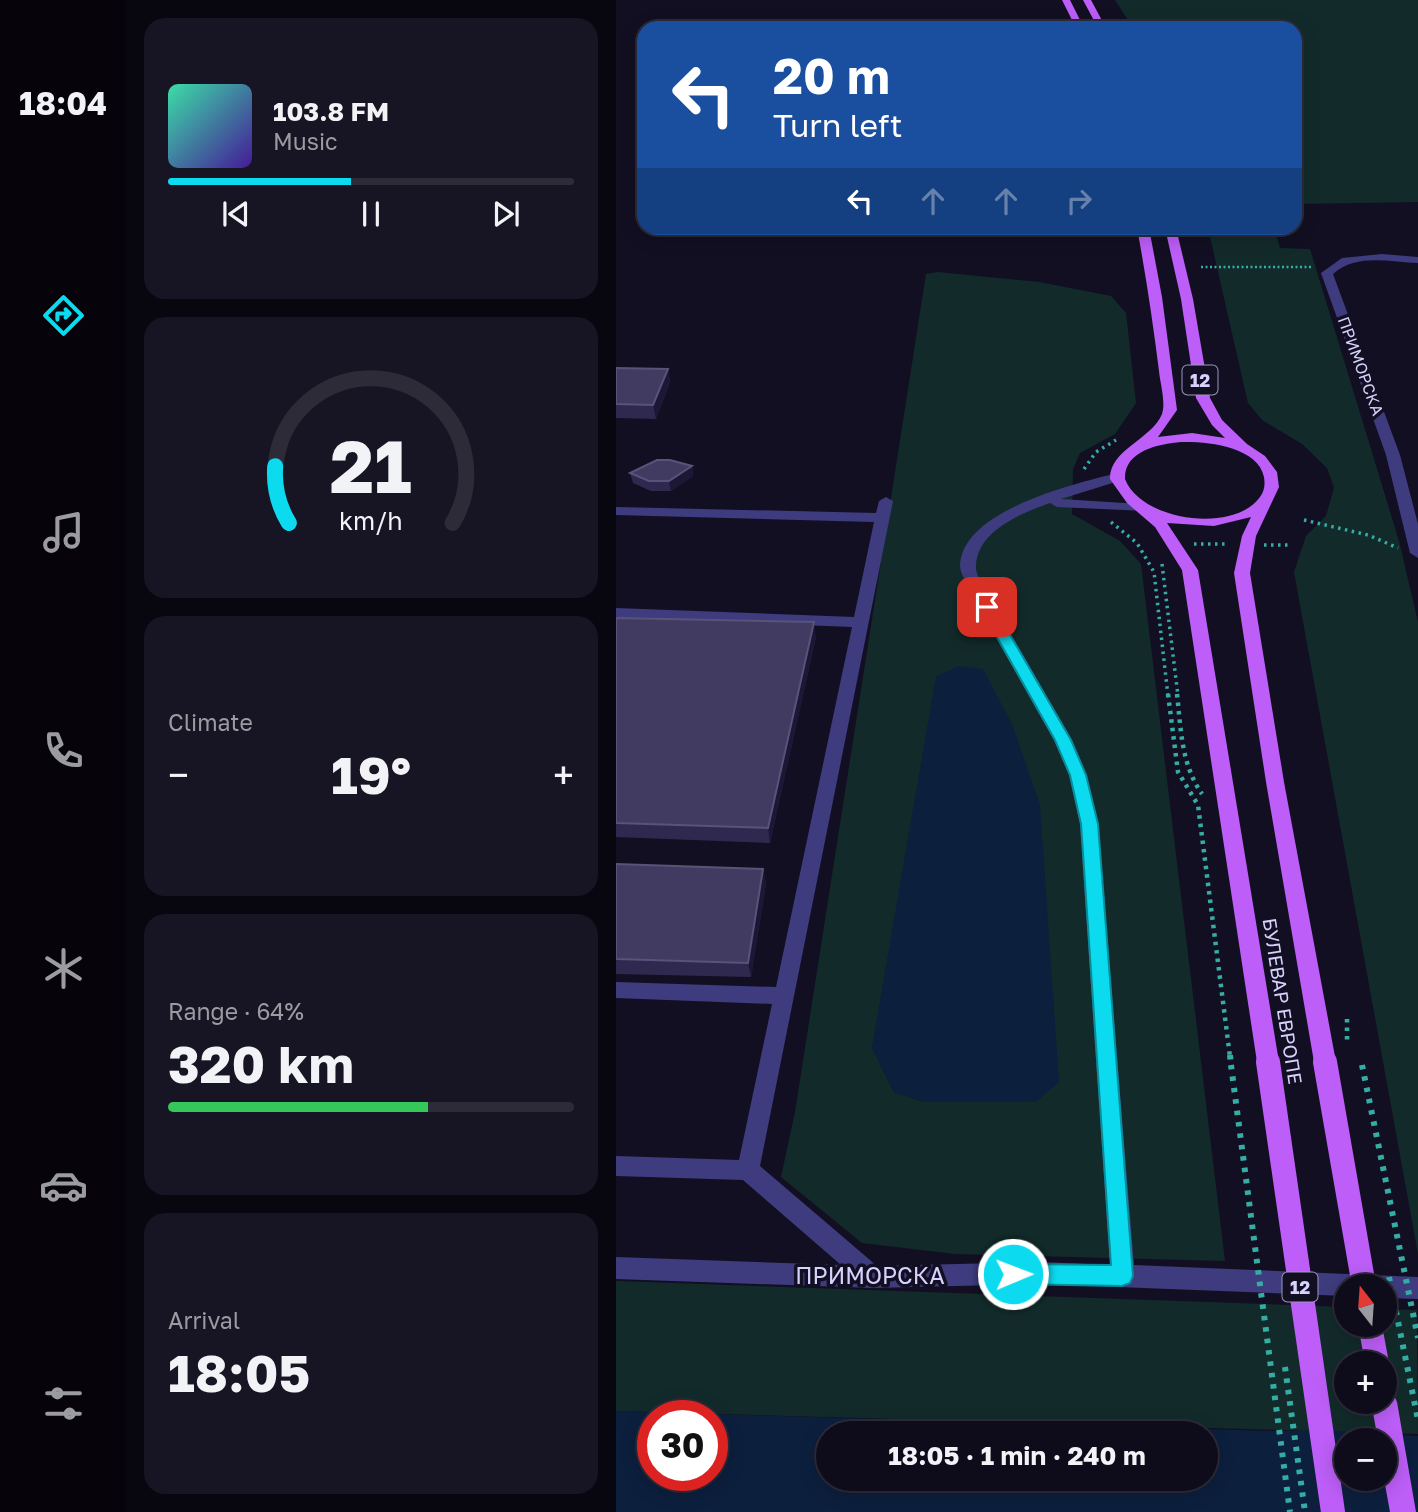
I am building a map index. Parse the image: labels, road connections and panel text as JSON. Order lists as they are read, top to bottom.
{
  "streets": {
    "main road": ["12", "БУЛЕВАР ЕВРОПЕ"],
    "street": ["ПРИМОРСКА"]
  },
  "crossings": [
    ["12", "БУЛЕВАР ЕВРОПЕ"]
  ],
  "north": "top",
  "page": {
    "tabs": "18:04",
    "turn": ["20 m", "Turn left"],
    "song": ["103.8 FM", "Music"],
    "tile": [
      "Climate",
      ["Range · 64%", "320 km"],
      ["Arrival", "18:05"]
    ],
    "heat": ["−", "19°", "+"],
    "map_buttons": ["+", "−"],
    "limit": "30",
    "trip": "18:05 · 1 min · 240 m",
    "gauge": ["21", "km/h"]
  }
}
